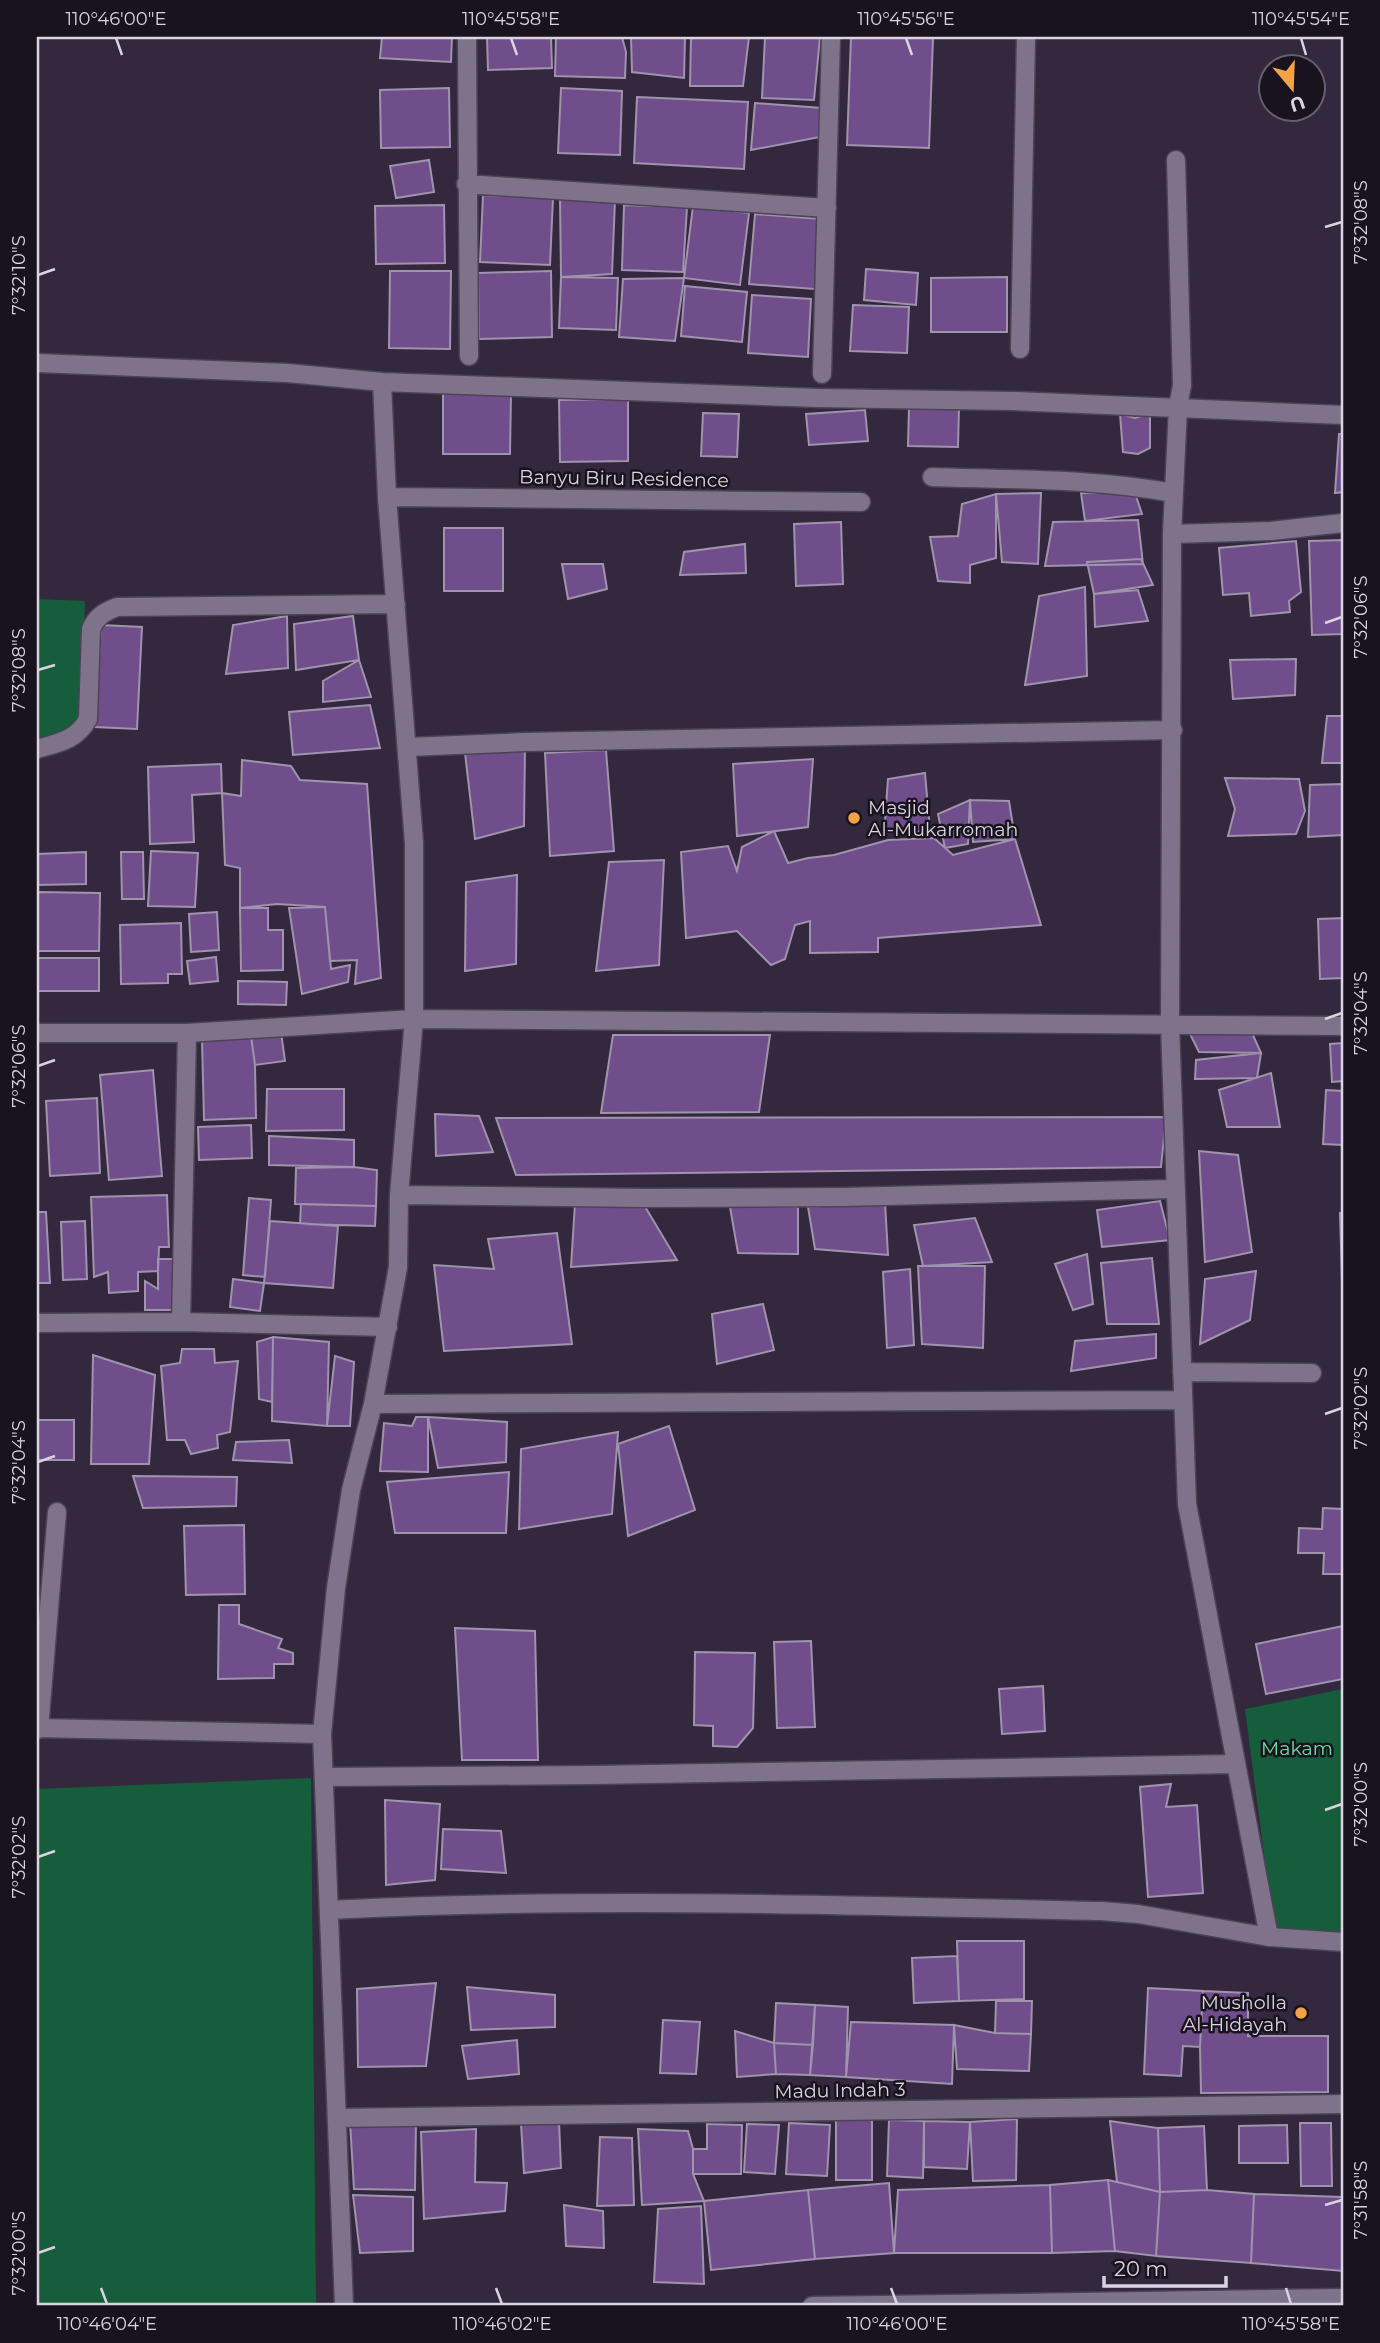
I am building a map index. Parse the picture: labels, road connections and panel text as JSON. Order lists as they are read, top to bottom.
{
  "streets": {
    "street": ["Banyu Biru Residence", "Madu Indah 3"]
  },
  "parks": ["Makam"],
  "places": ["Masjid Al-Mukarromah", "Musholla Al-Hidayah"],
  "scale_bar": "20 m",
  "north": "bottom",
  "coordinates": [
    "110°46'00\"E",
    "110°45'58\"E",
    "110°45'56\"E",
    "110°45'54\"E",
    "7°32'08\"S",
    "7°32'10\"S",
    "7°32'06\"S",
    "7°32'04\"S",
    "7°32'02\"S",
    "7°32'00\"S",
    "7°31'58\"S",
    "110°46'04\"E",
    "110°46'02\"E"
  ]
}
